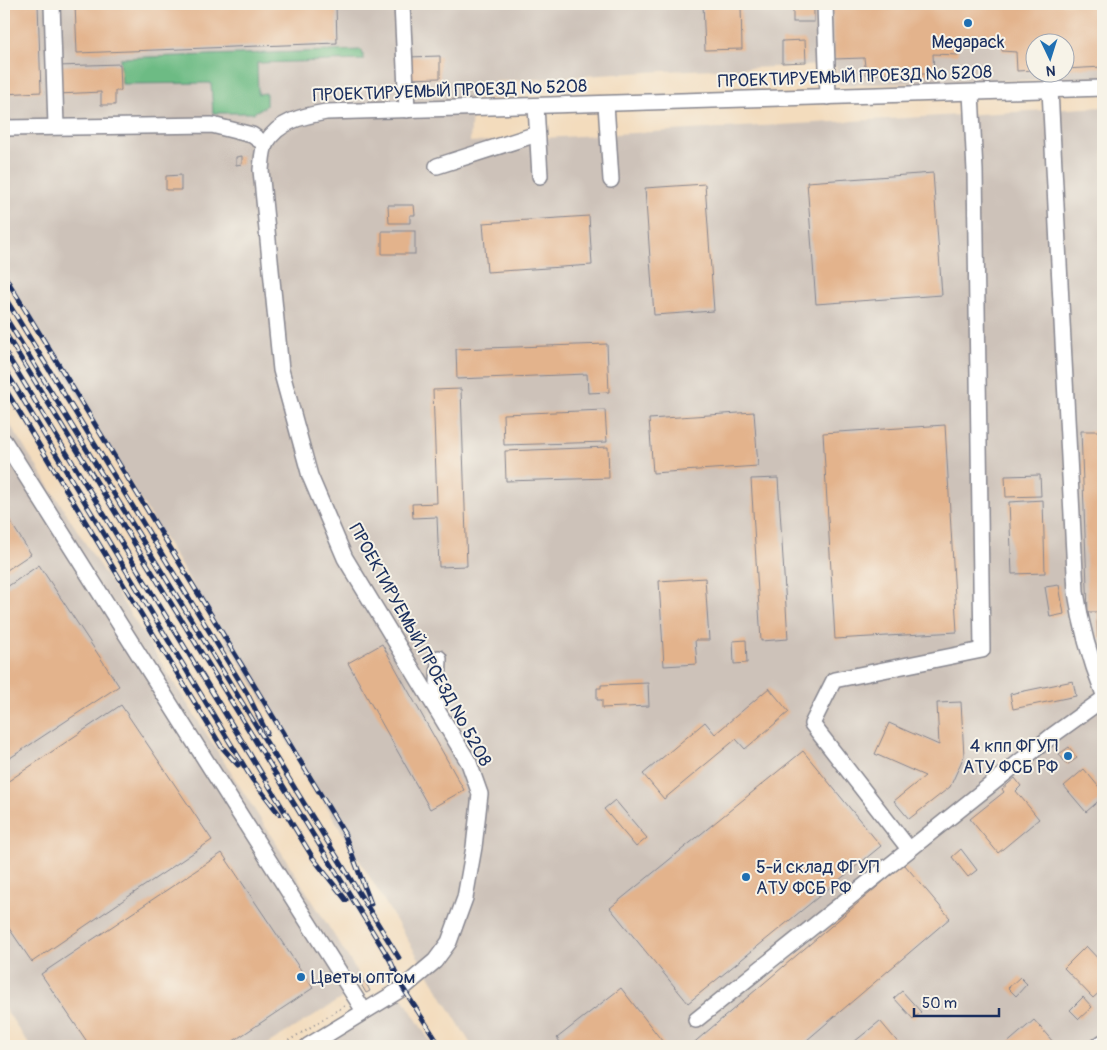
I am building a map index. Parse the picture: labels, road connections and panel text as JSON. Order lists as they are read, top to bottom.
{
  "streets": {
    "street": ["ПРОЕКТИРУЕМЫЙ ПРОЕЗД № 5208"]
  },
  "places": [
    "Megapack",
    "4 кпп ФГУП АТУ ФСБ РФ",
    "5-й склад ФГУП АТУ ФСБ РФ",
    "Цветы оптом"
  ],
  "scale_bar": "50 m",
  "north": "bottom"
}
